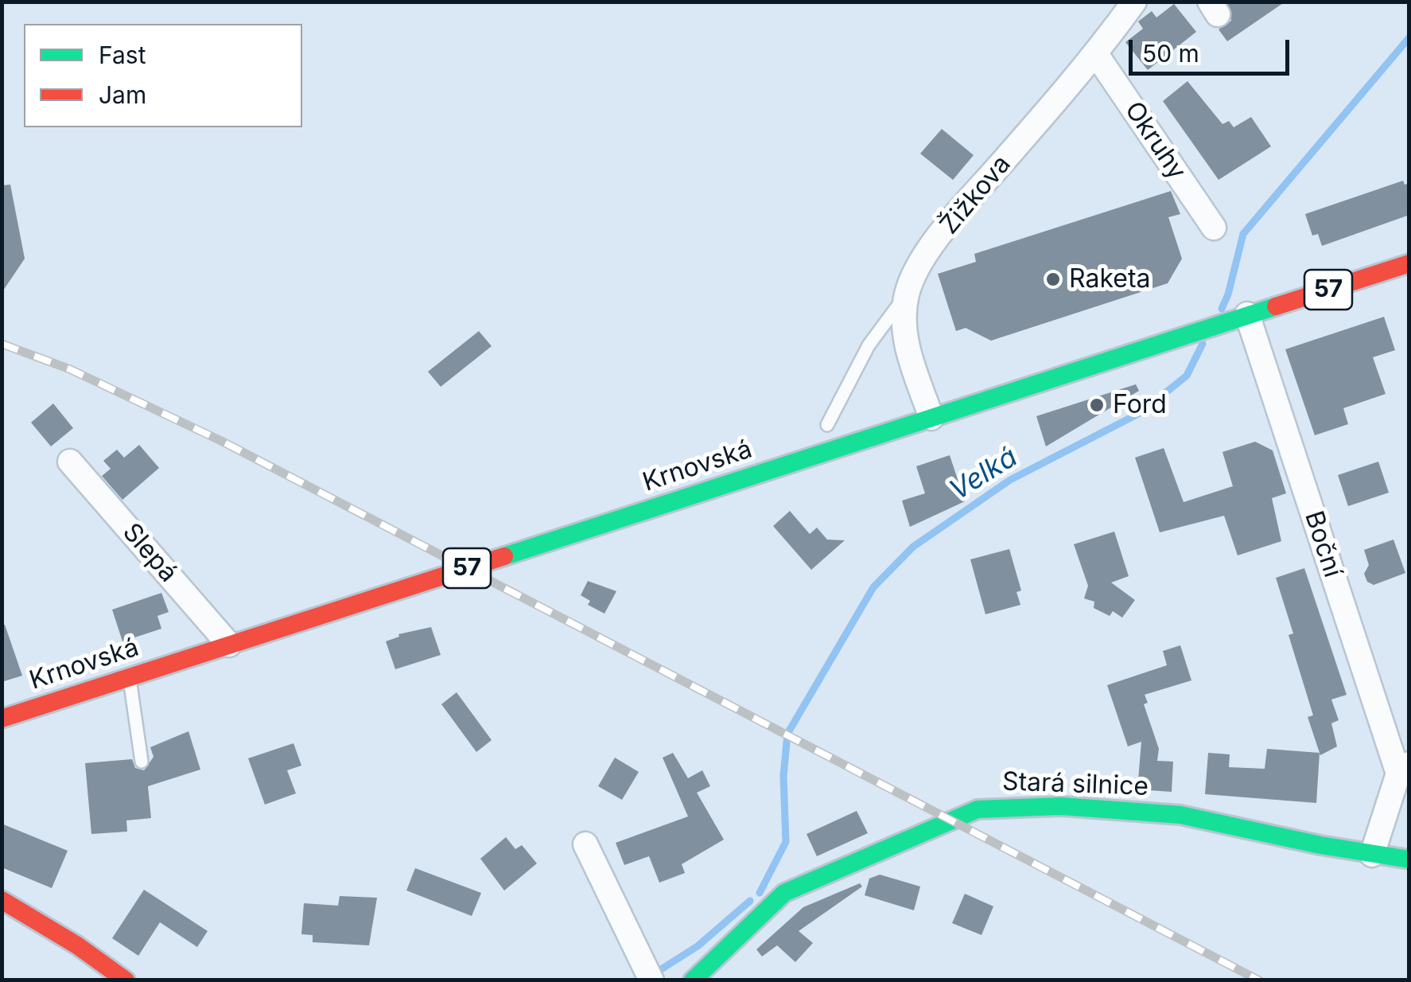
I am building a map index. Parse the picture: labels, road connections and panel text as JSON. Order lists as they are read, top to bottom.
{
  "streets": {
    "main road": ["57", "Krnovská", "Stará silnice"],
    "street": [
      "Okruhy",
      "Žižkova",
      "Boční",
      "Slepá"
    ]
  },
  "crossings": [
    ["Okruhy", "Žižkova"],
    ["Žižkova", "Krnovská"],
    ["Krnovská", "Boční"],
    ["Krnovská", "Slepá"]
  ],
  "water": ["Velká"],
  "places": ["Raketa", "Ford"],
  "legend": ["Fast", "Jam"],
  "scale_bar": "50 m"
}
